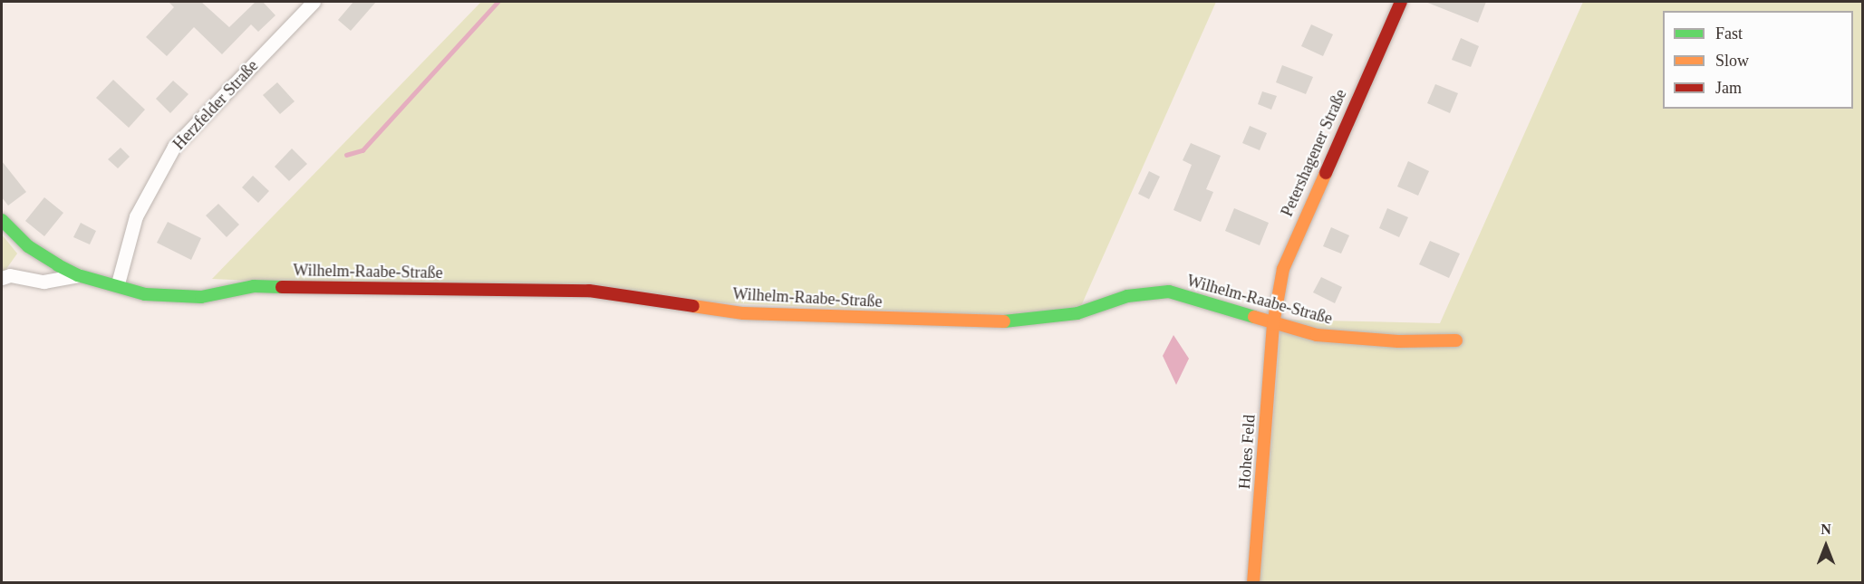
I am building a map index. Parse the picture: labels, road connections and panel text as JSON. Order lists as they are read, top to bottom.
{
  "streets": {
    "street": [
      "Herzfelder Straße",
      "Petershagener Straße",
      "Wilhelm-Raabe-Straße",
      "Hohes Feld"
    ]
  },
  "crossings": [
    ["Herzfelder Straße", "Wilhelm-Raabe-Straße"],
    ["Petershagener Straße", "Wilhelm-Raabe-Straße"],
    ["Petershagener Straße", "Hohes Feld"],
    ["Wilhelm-Raabe-Straße", "Hohes Feld"]
  ],
  "legend": ["Fast", "Slow", "Jam"],
  "north": "top"
}
